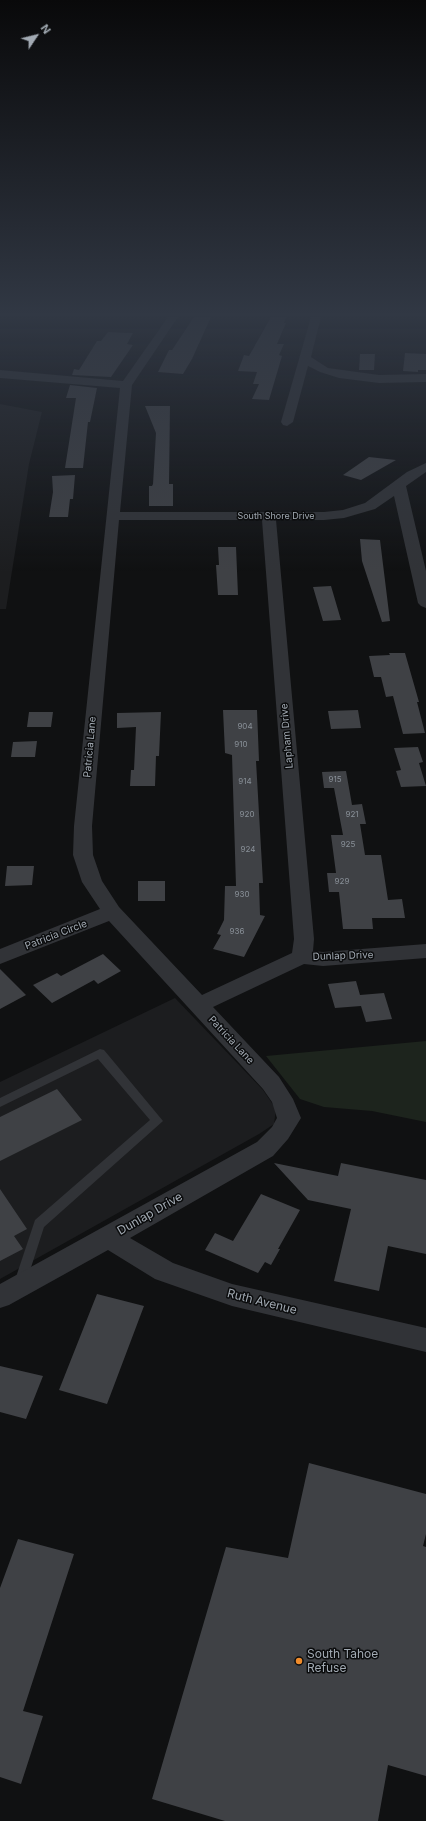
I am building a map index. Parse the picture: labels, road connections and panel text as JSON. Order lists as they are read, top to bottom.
{
  "streets": {
    "street": [
      "South Shore Drive",
      "Lapham Drive",
      "Patricia Lane",
      "Patricia Circle",
      "Dunlap Drive",
      "Ruth Avenue"
    ]
  },
  "crossings": [
    ["South Shore Drive", "Lapham Drive"],
    ["South Shore Drive", "Patricia Lane"],
    ["Lapham Drive", "Dunlap Drive"],
    ["Patricia Lane", "Patricia Circle"],
    ["Patricia Lane", "Dunlap Drive"],
    ["Dunlap Drive", "Ruth Avenue"]
  ],
  "places": ["South Tahoe Refuse"],
  "house_numbers": [
    "904",
    "910",
    "915",
    "914",
    "920",
    "921",
    "925",
    "924",
    "929",
    "930",
    "936"
  ],
  "north": "top right"
}
